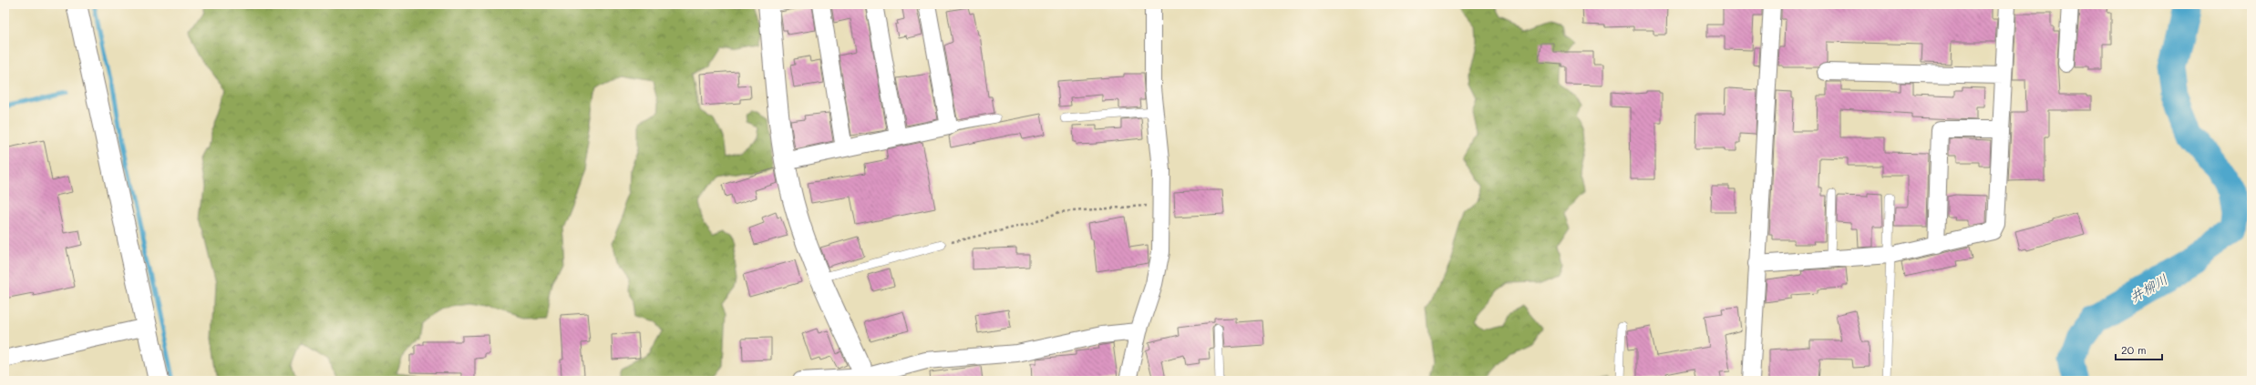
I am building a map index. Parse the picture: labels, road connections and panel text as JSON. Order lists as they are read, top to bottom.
{
  "water": ["井柳川"],
  "scale_bar": "20 m"
}
